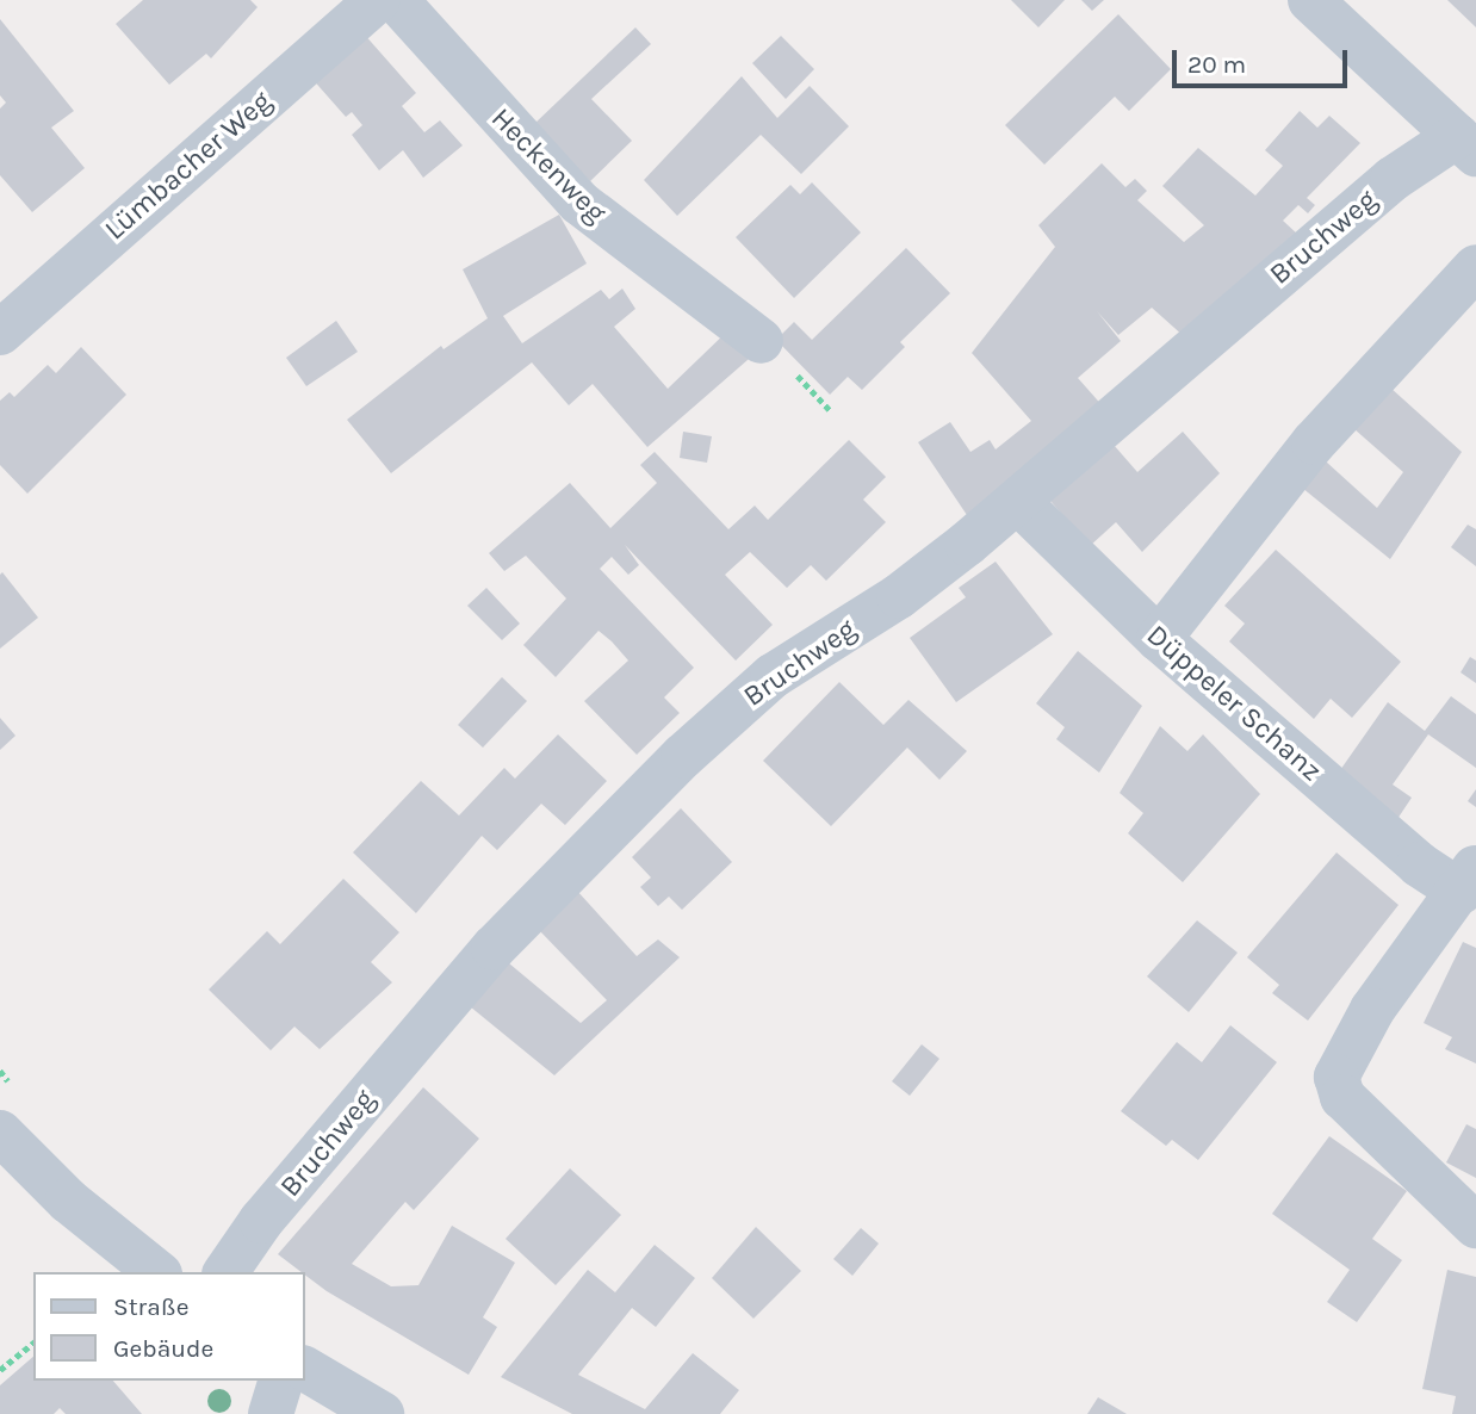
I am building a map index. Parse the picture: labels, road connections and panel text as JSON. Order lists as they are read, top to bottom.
{
  "streets": {
    "street": [
      "Lümbacher Weg",
      "Heckenweg",
      "Bruchweg",
      "Düppeler Schanz"
    ]
  },
  "crossings": [
    ["Bruchweg", "Düppeler Schanz"]
  ],
  "legend": ["Straße", "Gebäude"],
  "scale_bar": "20 m"
}
